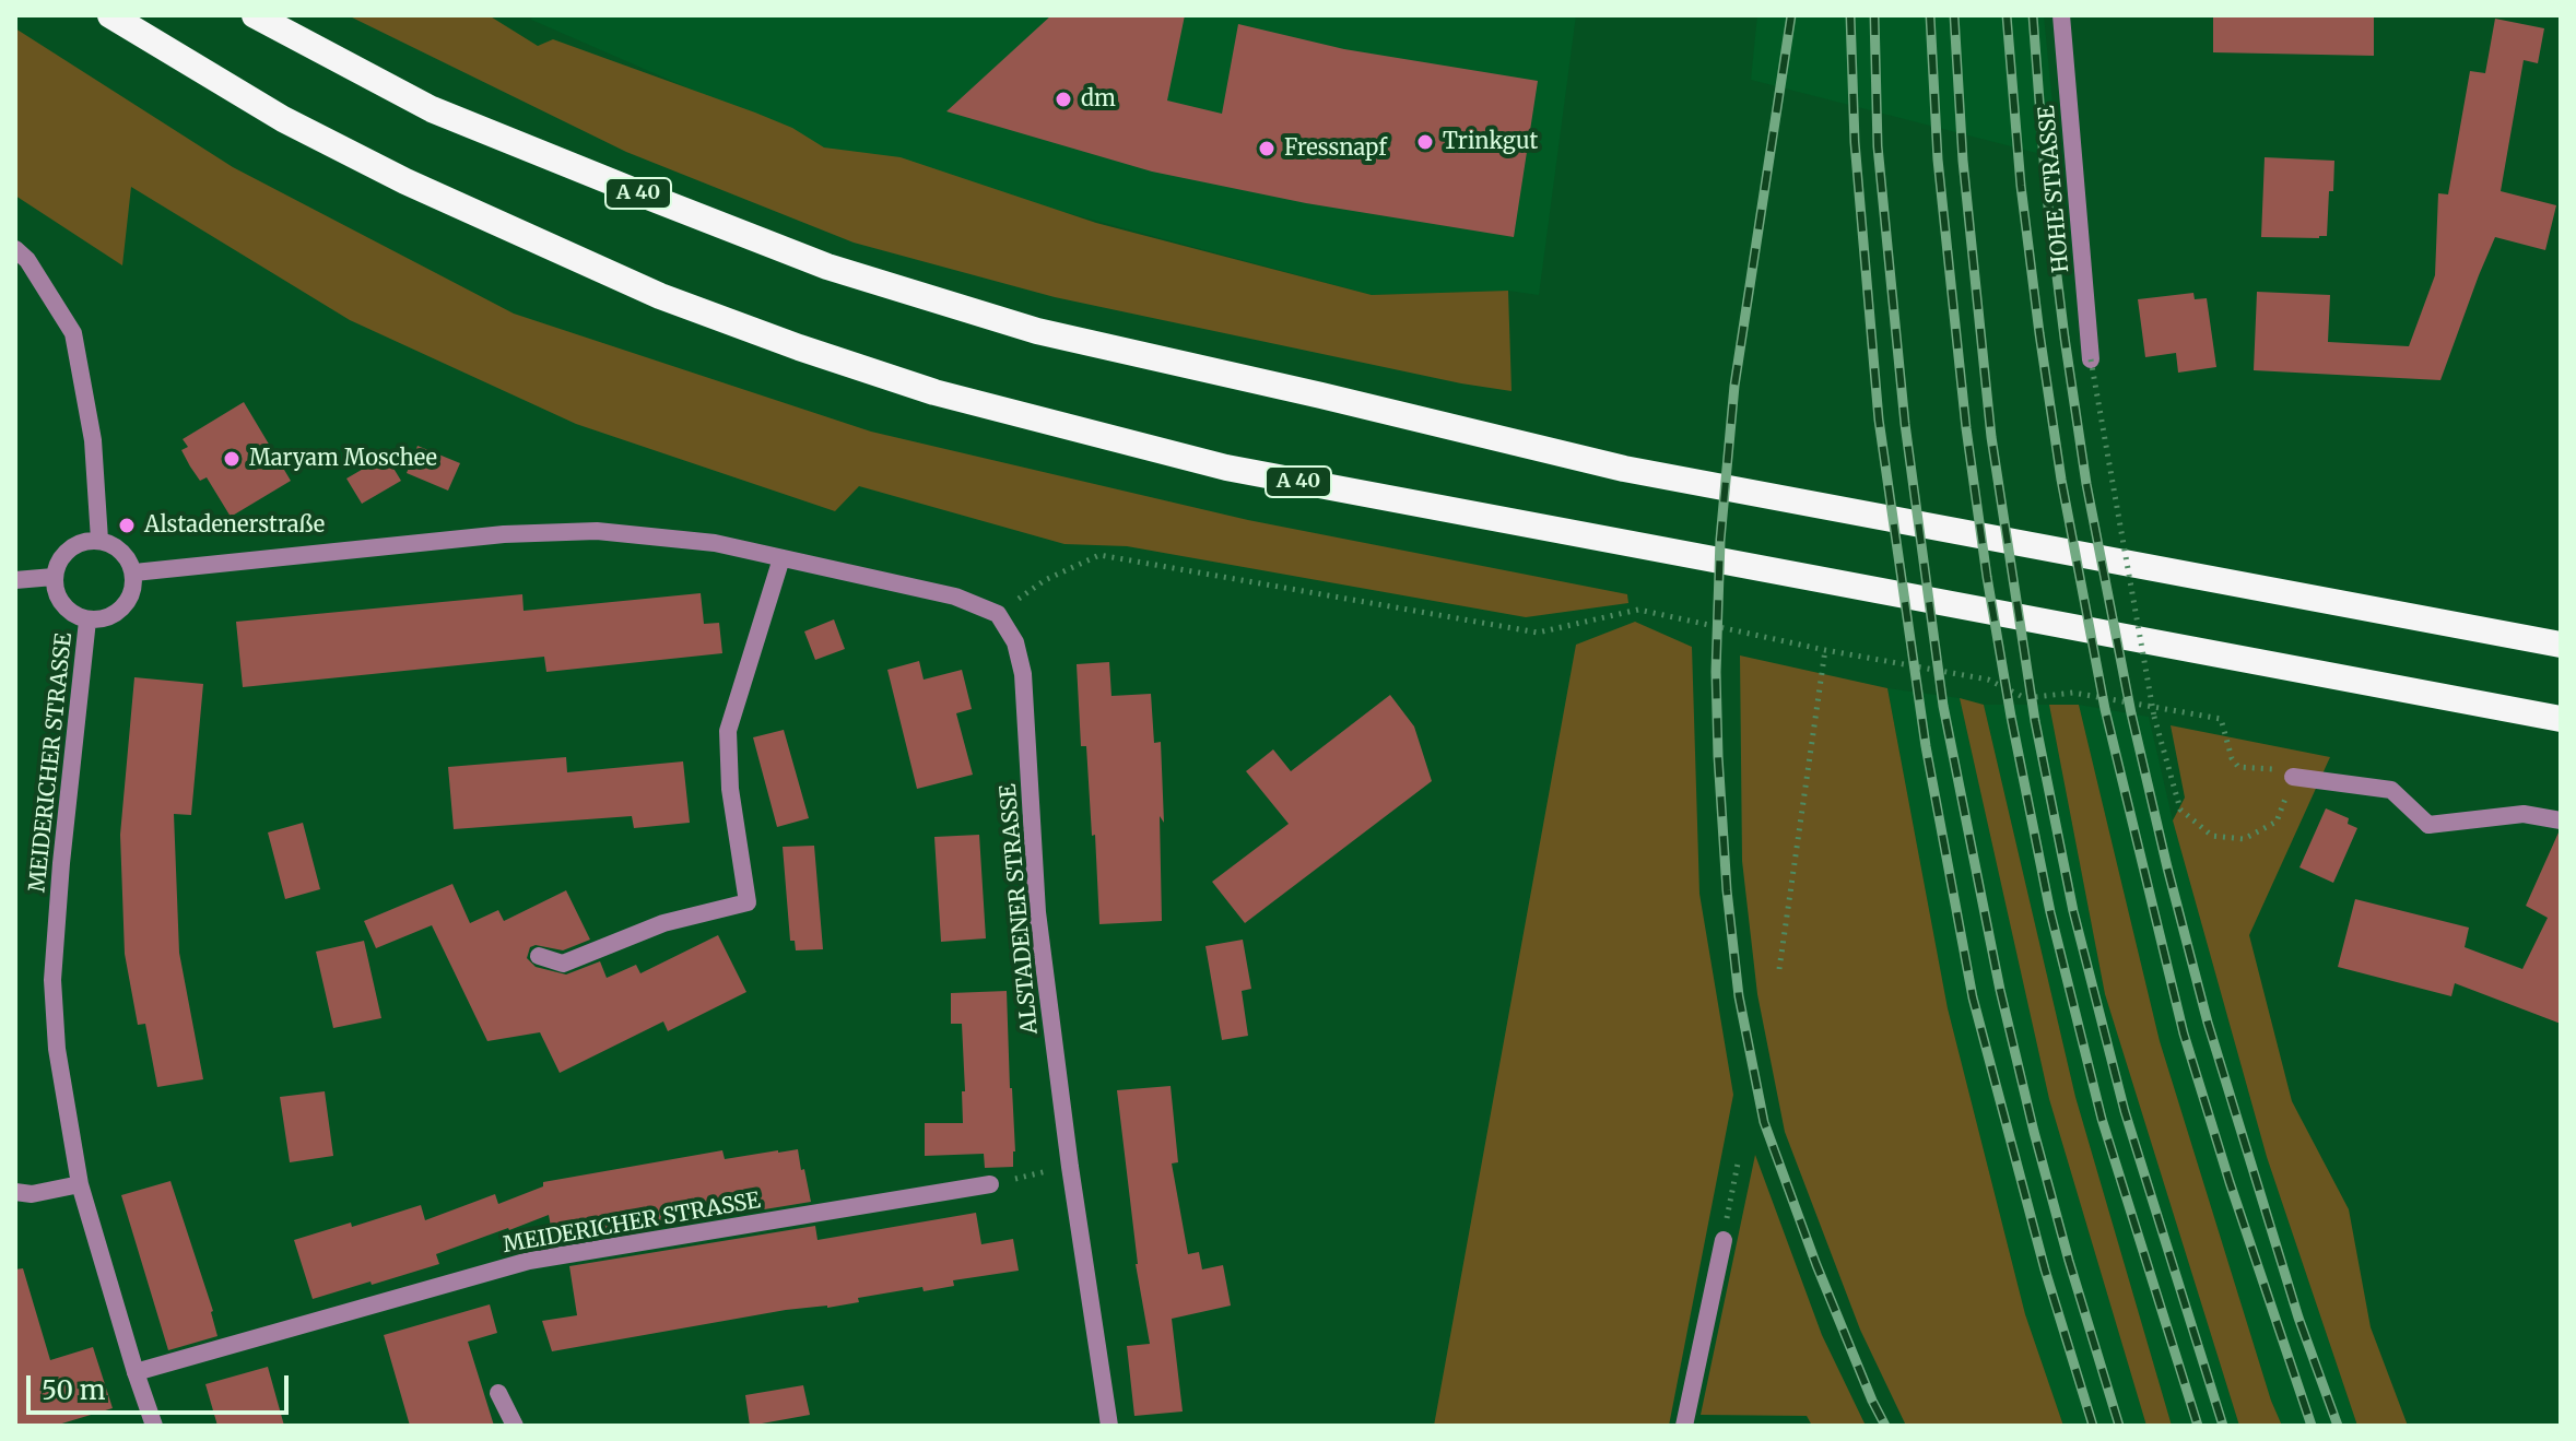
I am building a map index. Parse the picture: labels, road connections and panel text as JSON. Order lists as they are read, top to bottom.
{
  "streets": {
    "highway": ["A 40"],
    "street": ["HOHE STRASSE", "MEIDERICHER STRASSE", "ALSTADENER STRASSE"]
  },
  "places": [
    "dm",
    "Trinkgut",
    "Fressnapf",
    "Maryam Moschee",
    "Alstadenerstraße"
  ],
  "scale_bar": "50 m"
}
